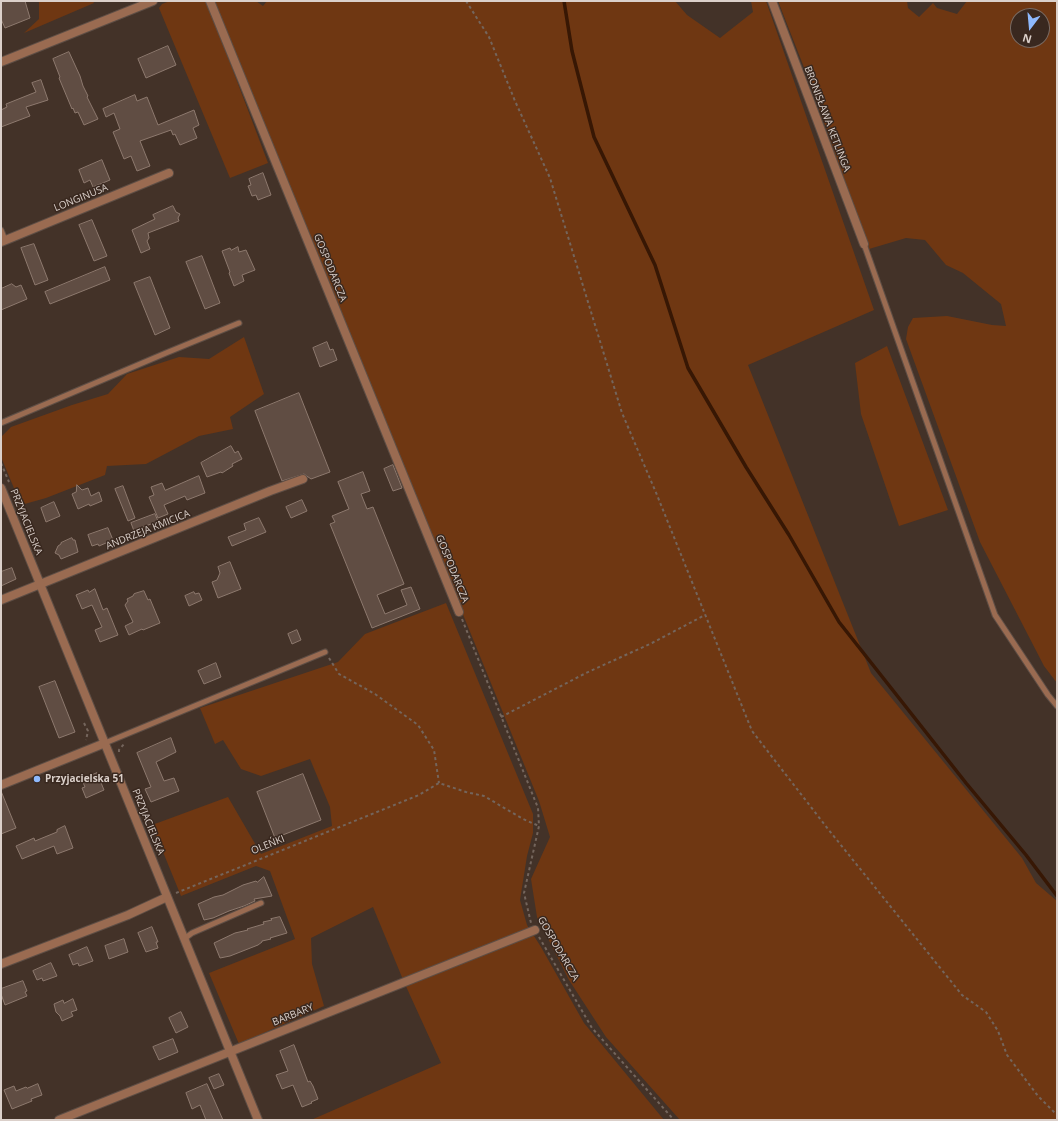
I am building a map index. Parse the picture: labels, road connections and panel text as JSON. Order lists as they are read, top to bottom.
{
  "streets": {
    "street": [
      "BRONISŁAWA KETLINGA",
      "LONGINUSA",
      "GOSPODARCZA",
      "PRZYJACIELSKA",
      "ANDRZEJA KMICICA",
      "BARBARY"
    ],
    "path": ["OLEŃKI"]
  },
  "crossings": [
    ["GOSPODARCZA", "BARBARY"],
    ["PRZYJACIELSKA", "ANDRZEJA KMICICA"],
    ["PRZYJACIELSKA", "OLEŃKI"],
    ["PRZYJACIELSKA", "BARBARY"]
  ],
  "places": ["Przyjacielska 51"],
  "north": "bottom"
}
